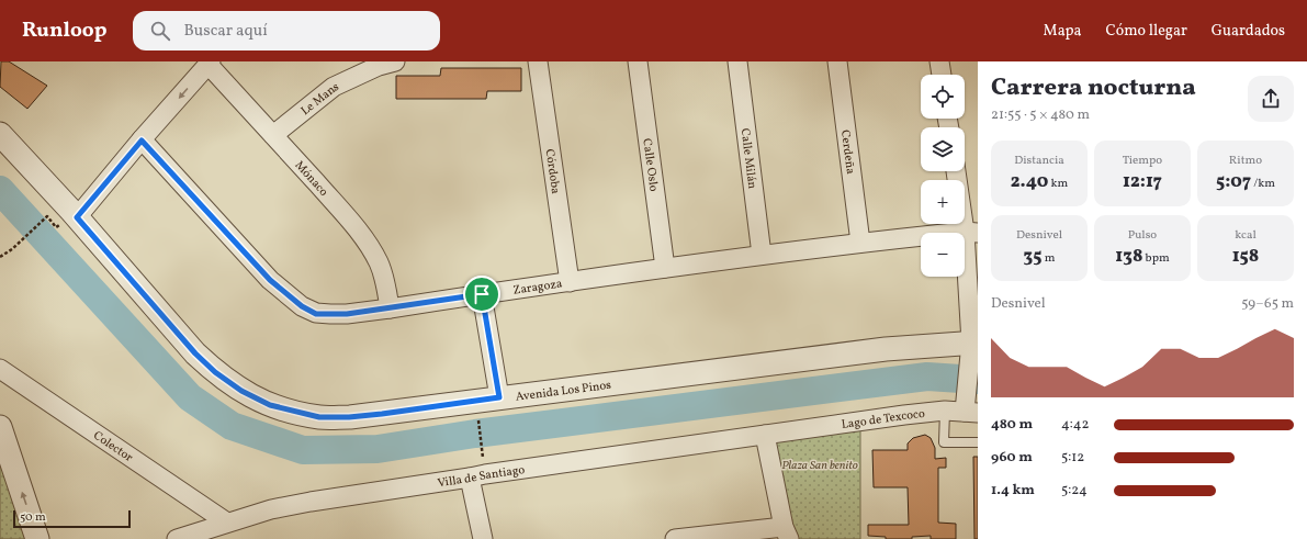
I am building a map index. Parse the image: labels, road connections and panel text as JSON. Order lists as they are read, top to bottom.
{
  "streets": {
    "street": [
      "Le Mans",
      "Cerdeña",
      "Calle Milán",
      "Calle Oslo",
      "Córdoba",
      "Mónaco",
      "Zaragoza",
      "Avenida Los Pinos",
      "Lago de Texcoco",
      "Colector",
      "Villa de Santiago"
    ]
  },
  "crossings": [
    ["Le Mans", "Mónaco"],
    ["Cerdeña", "Zaragoza"],
    ["Calle Milán", "Zaragoza"],
    ["Calle Oslo", "Zaragoza"],
    ["Córdoba", "Zaragoza"],
    ["Mónaco", "Zaragoza"],
    ["Lago de Texcoco", "Villa de Santiago"],
    ["Colector", "Villa de Santiago"]
  ],
  "parks": ["Plaza San benito"],
  "scale_bar": "50 m",
  "page": {
    "header": "Runloop",
    "search": "Buscar aquí",
    "nav": ["Mapa", "Cómo llegar", "Guardados"],
    "heading": ["Carrera nocturna", "21:55 · 5 × 480 m"],
    "map_buttons": ["+", "−"],
    "stats": [
      ["Distancia", "2.40 km"],
      ["Tiempo", "12:17"],
      ["Ritmo", "5:07 /km"],
      ["Desnivel", "35 m"],
      ["Pulso", "138 bpm"],
      ["kcal", "158"]
    ],
    "chart": ["Desnivel", "59–65 m"],
    "list": [
      {
        "name": "480 m",
        "note": "4:42"
      },
      {
        "name": "960 m",
        "note": "5:12"
      },
      {
        "name": "1.4 km",
        "note": "5:24"
      }
    ],
    "scale": "50 m"
  }
}
